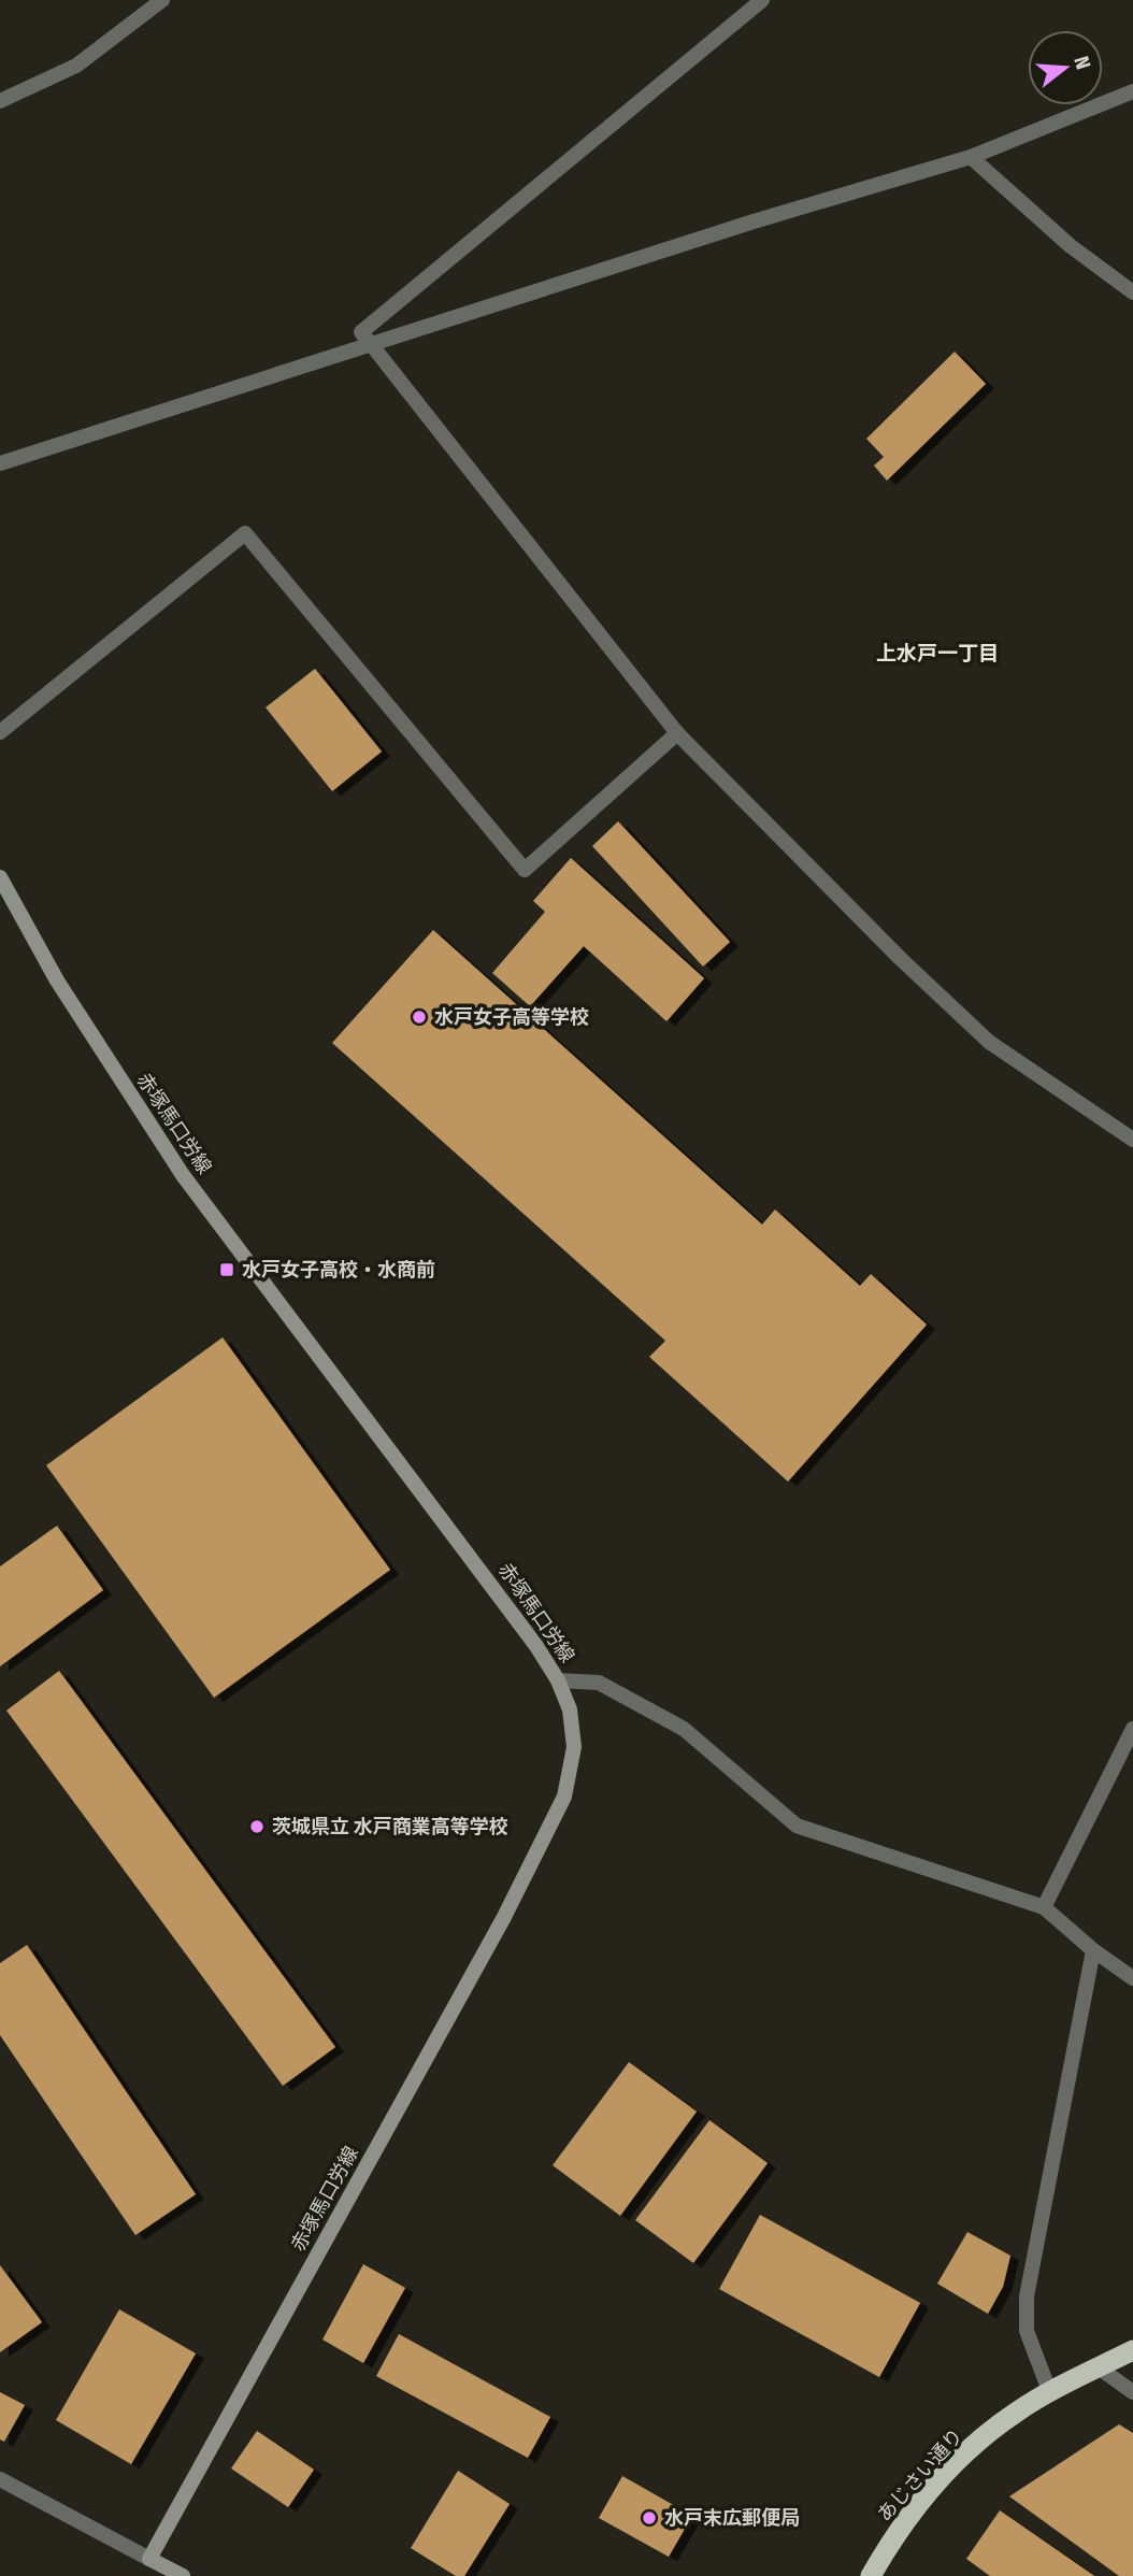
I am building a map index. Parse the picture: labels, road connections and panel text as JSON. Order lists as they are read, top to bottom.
{
  "streets": {
    "highway": ["あじさい通り"],
    "main road": ["赤塚馬口労線"]
  },
  "districts": ["上水戸一丁目"],
  "places": {
    "other": ["水戸女子高等学校", "茨城県立 水戸商業高等学校", "水戸末広郵便局"],
    "transit": ["水戸女子高校・水商前"]
  },
  "north": "right"
}
